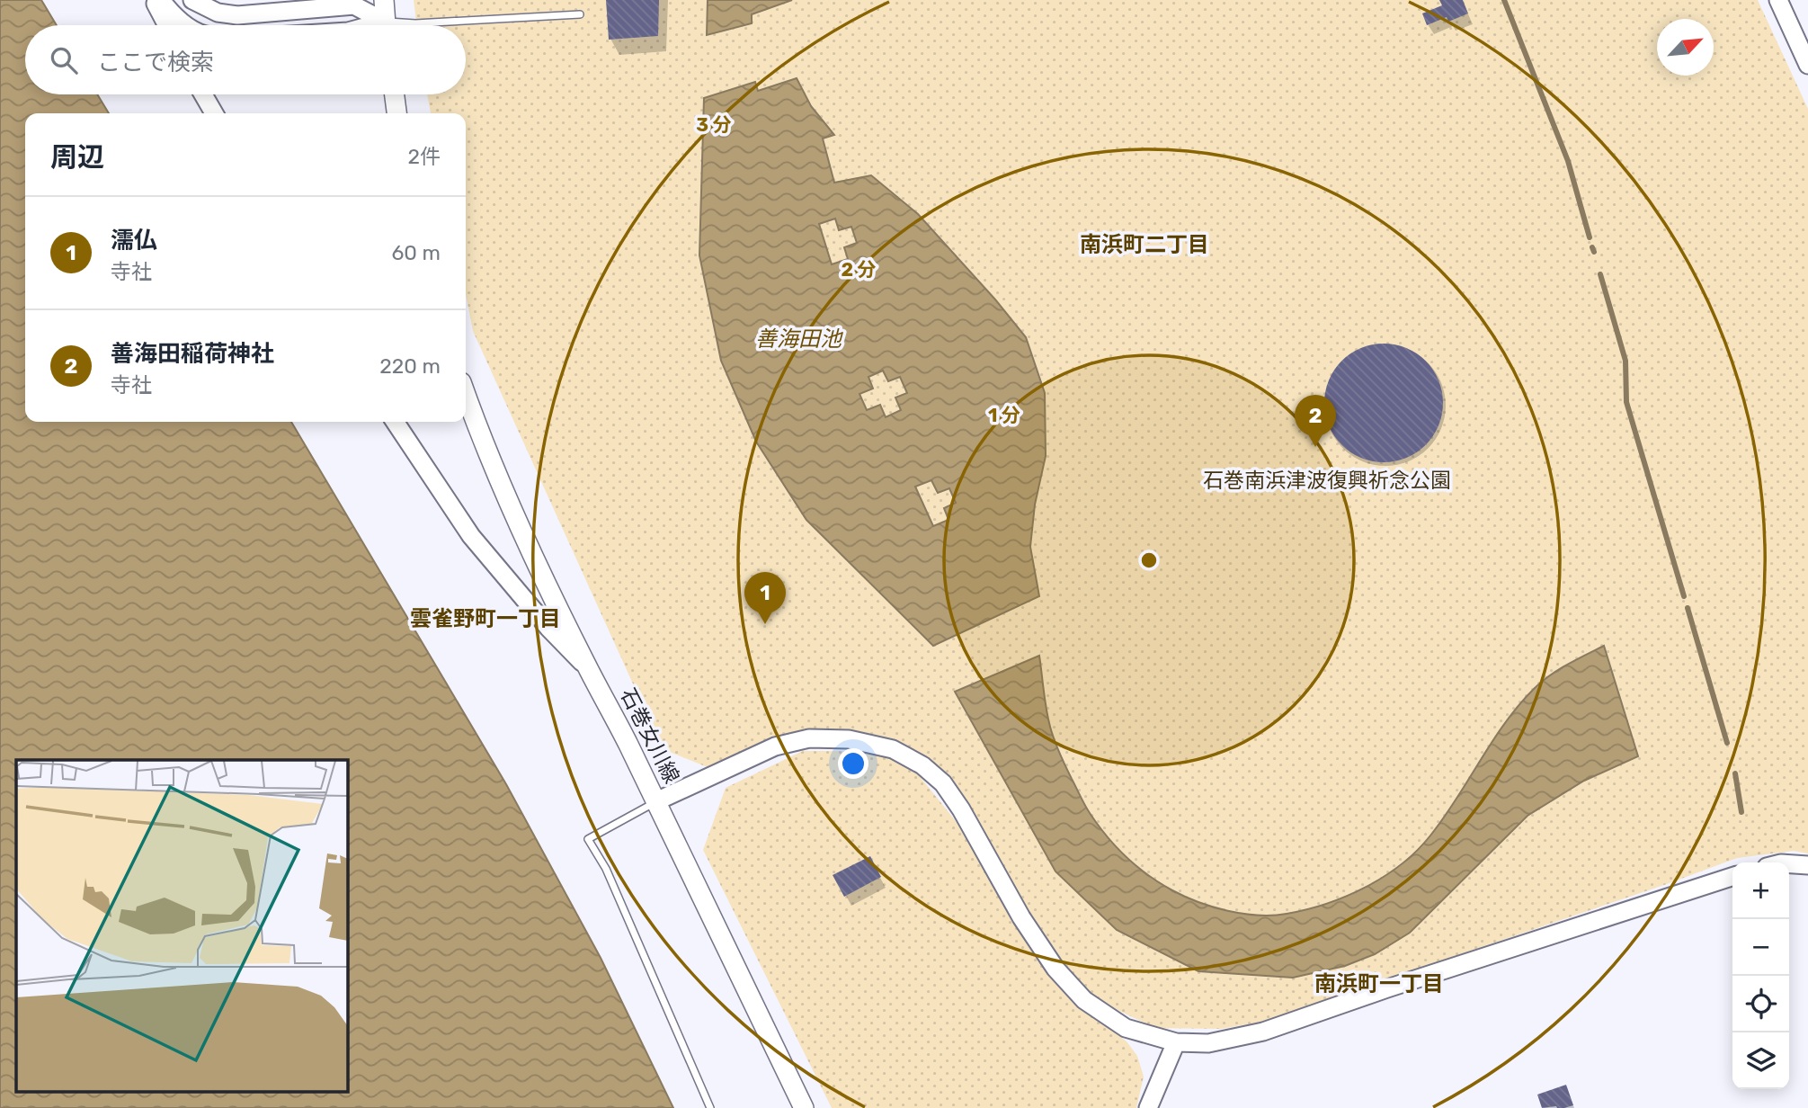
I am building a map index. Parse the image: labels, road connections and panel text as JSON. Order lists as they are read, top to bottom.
{
  "streets": {
    "main road": ["石巻女川線"]
  },
  "districts": ["南浜町二丁目", "雲雀野町一丁目", "南浜町一丁目"],
  "water": ["善海田池"],
  "parks": ["石巻南浜津波復興祈念公園"],
  "north": "top right",
  "page": {
    "search": "ここで検索",
    "heading": ["周辺", "2件"],
    "list": [
      {
        "mark": "1",
        "name": "濡仏",
        "note": "寺社",
        "value": "60 m"
      },
      {
        "mark": "2",
        "name": "善海田稲荷神社",
        "note": "寺社",
        "value": "220 m"
      }
    ],
    "pins": ["2", "1"],
    "map_buttons": ["+", "−"]
  },
  "rings": ["3 分", "2 分", "1 分"]
}
